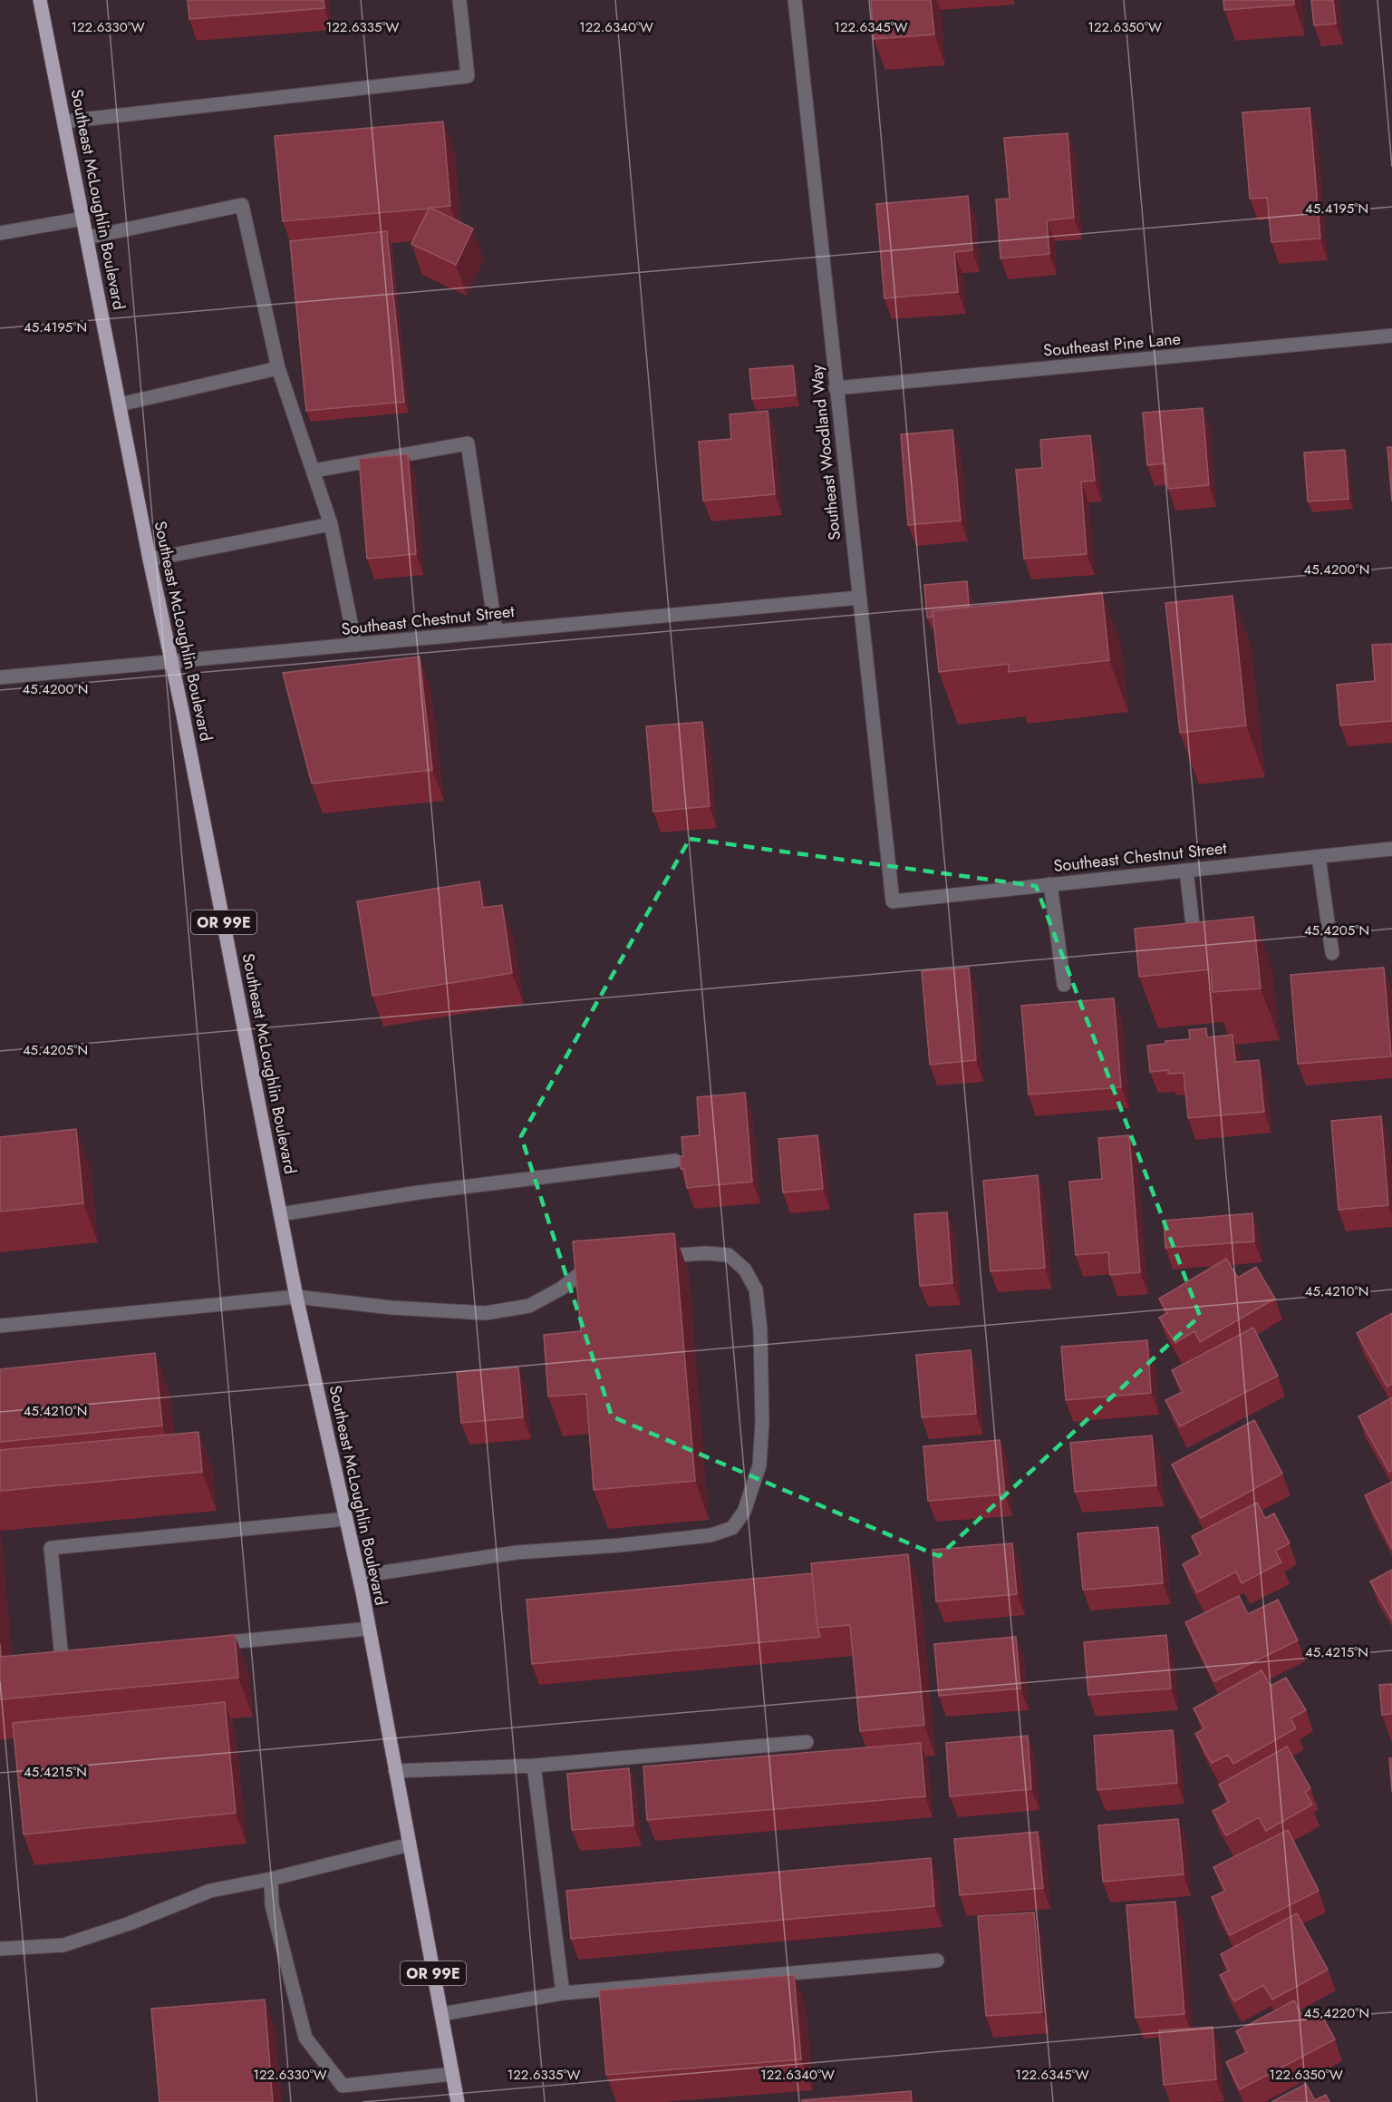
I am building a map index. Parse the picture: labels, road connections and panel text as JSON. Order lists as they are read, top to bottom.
{
  "streets": {
    "main road": ["Southeast McLoughlin Boulevard", "OR 99E"],
    "street": ["Southeast Pine Lane", "Southeast Woodland Way", "Southeast Chestnut Street"]
  },
  "crossings": [
    ["Southeast McLoughlin Boulevard", "Southeast Chestnut Street"],
    ["Southeast Pine Lane", "Southeast Woodland Way"],
    ["Southeast Woodland Way", "Southeast Chestnut Street"]
  ],
  "coordinates": [
    "122.6330°W",
    "122.6335°W",
    "122.6340°W",
    "122.6345°W",
    "122.6350°W",
    "45.4195°N",
    "45.4200°N",
    "45.4205°N",
    "45.4210°N",
    "45.4215°N",
    "45.4220°N"
  ]
}
